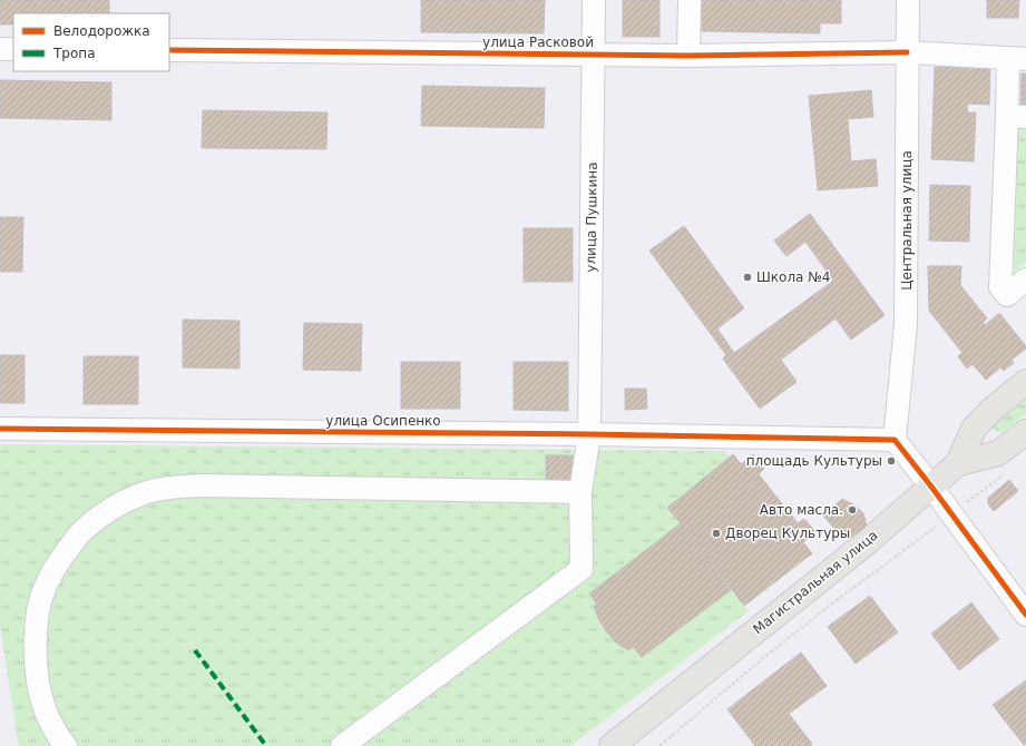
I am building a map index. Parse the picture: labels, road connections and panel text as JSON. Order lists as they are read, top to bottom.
{
  "streets": {
    "main road": ["Магистральная улица"],
    "street": [
      "улица Расковой",
      "улица Пушкина",
      "Центральная улица",
      "улица Осипенко"
    ]
  },
  "crossings": [
    ["улица Расковой", "улица Пушкина"],
    ["улица Расковой", "Центральная улица"],
    ["улица Пушкина", "улица Осипенко"],
    ["Центральная улица", "улица Осипенко"]
  ],
  "places": [
    "Школа №4",
    "площадь Культуры",
    "Авто масла.",
    "Дворец Культуры"
  ],
  "legend": ["Велодорожка", "Тропа"]
}
